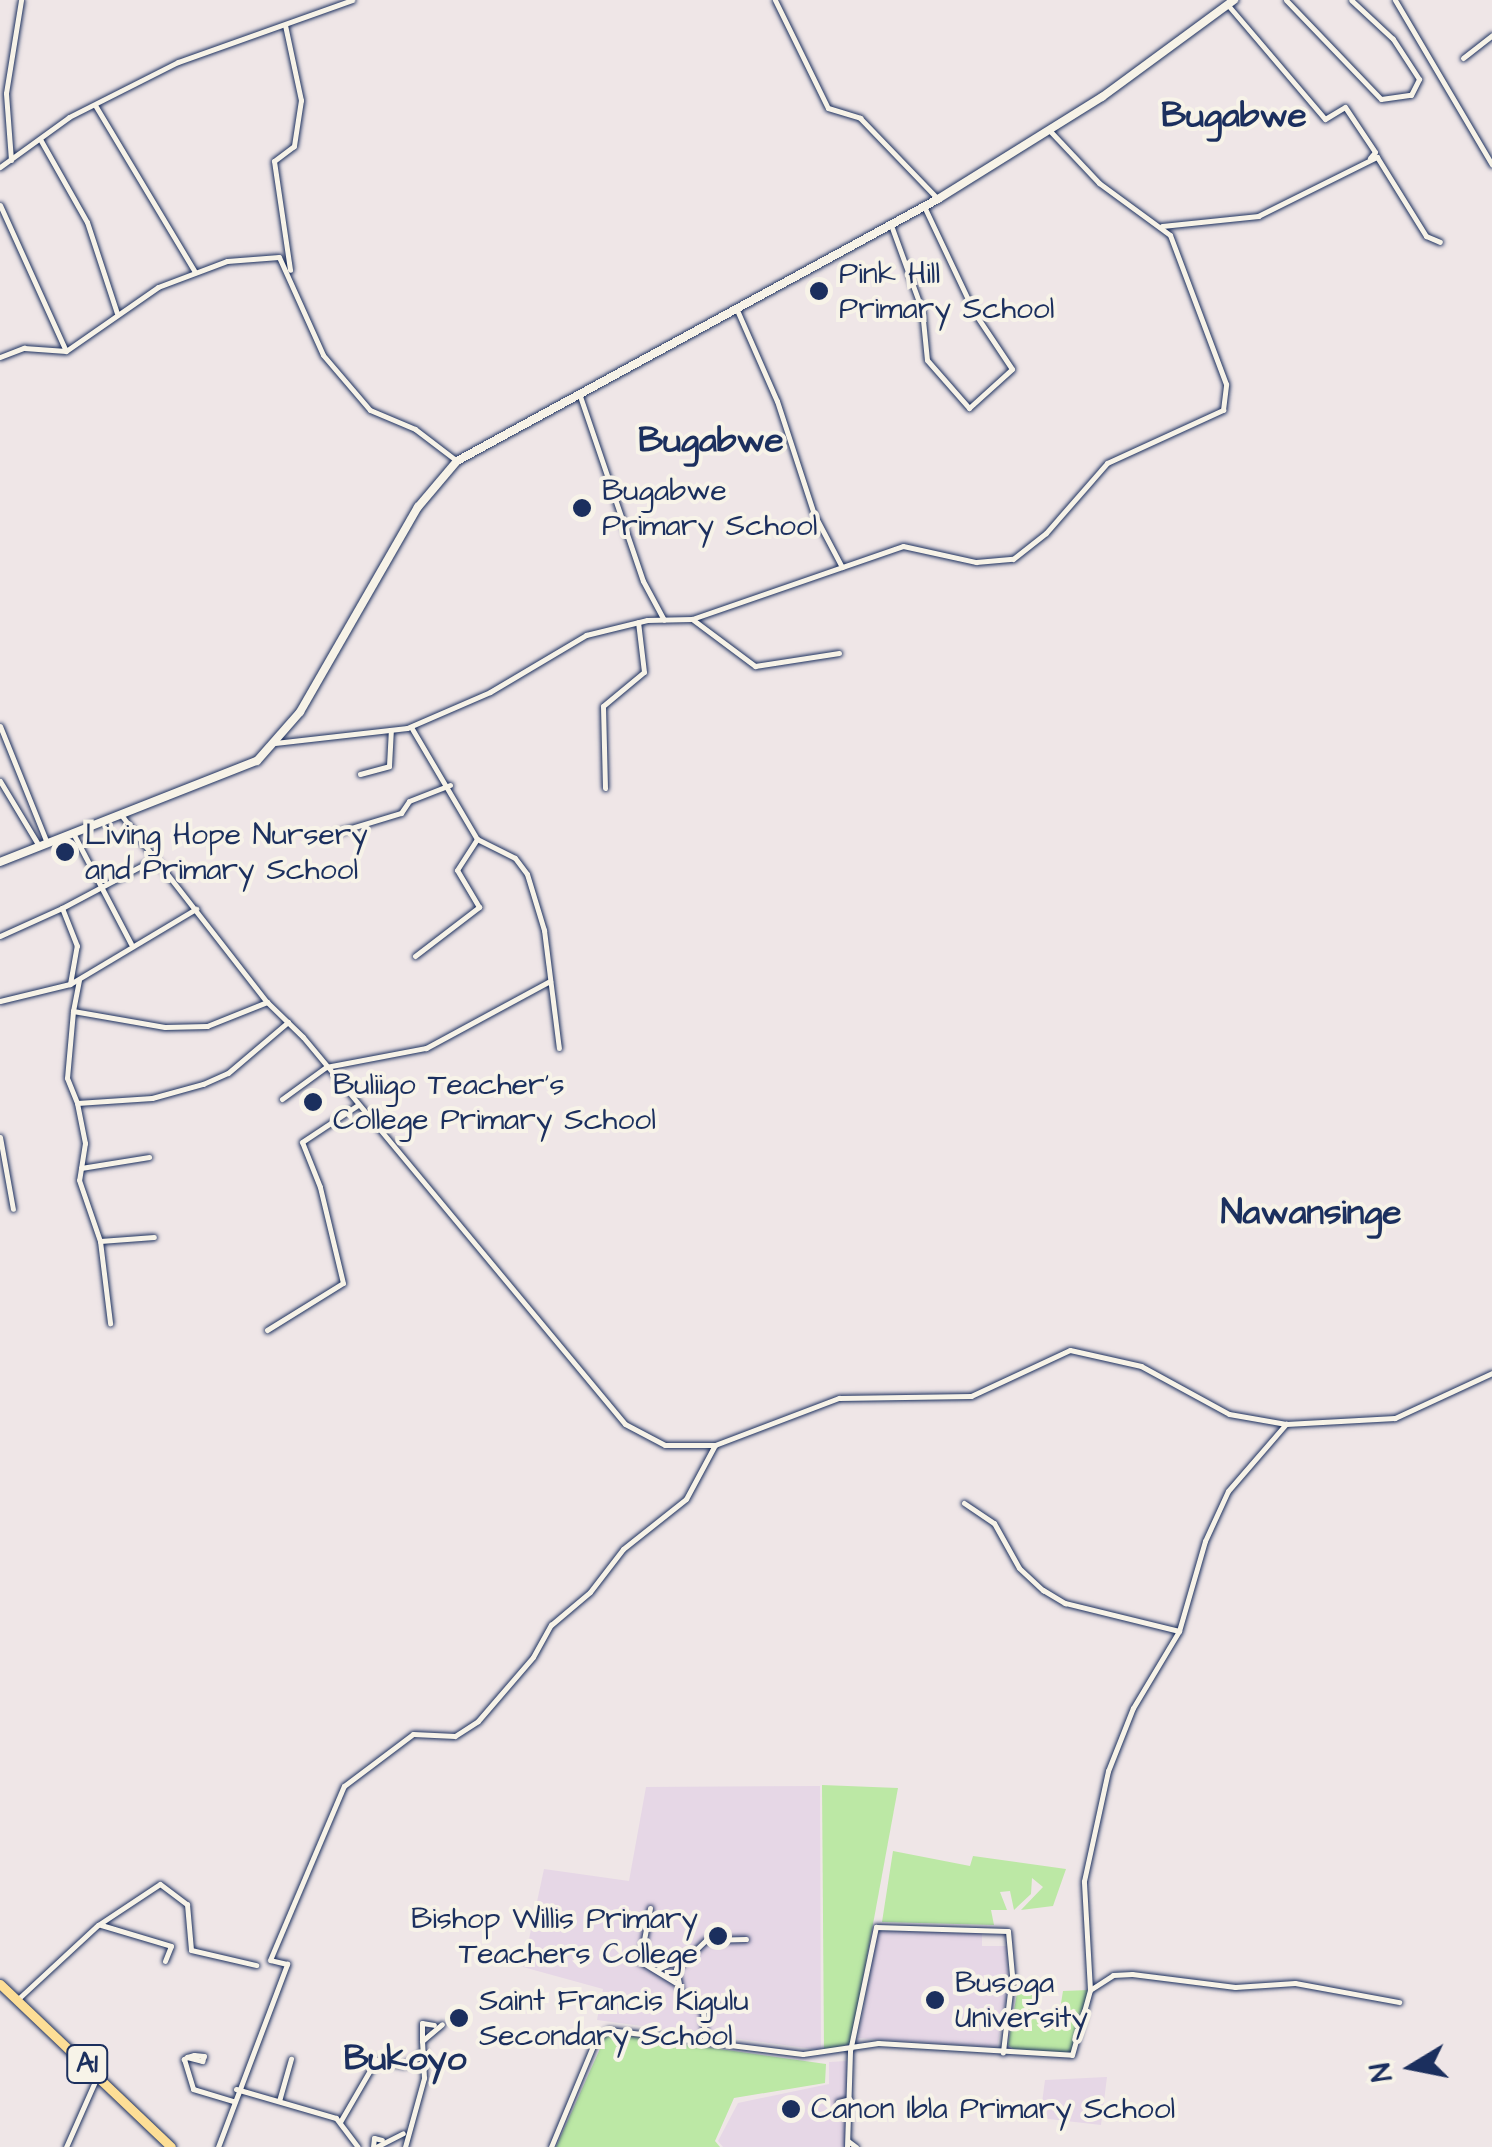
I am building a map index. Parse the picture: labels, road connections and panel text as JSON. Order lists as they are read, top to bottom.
{
  "streets": {
    "main road": ["A1"]
  },
  "districts": [
    "Bugabwe",
    "Bugabwe",
    "Nawansinge",
    "Bukoyo"
  ],
  "places": [
    "Pink Hill Primary School",
    "Bugabwe Primary School",
    "Living Hope Nursery and Primary School",
    "Buliigo Teacher's College Primary School",
    "Bishop Willis Primary Teachers College",
    "Busoga University",
    "Saint Francis Kigulu Secondary School",
    "Canon Ibla Primary School"
  ],
  "north": "left"
}
